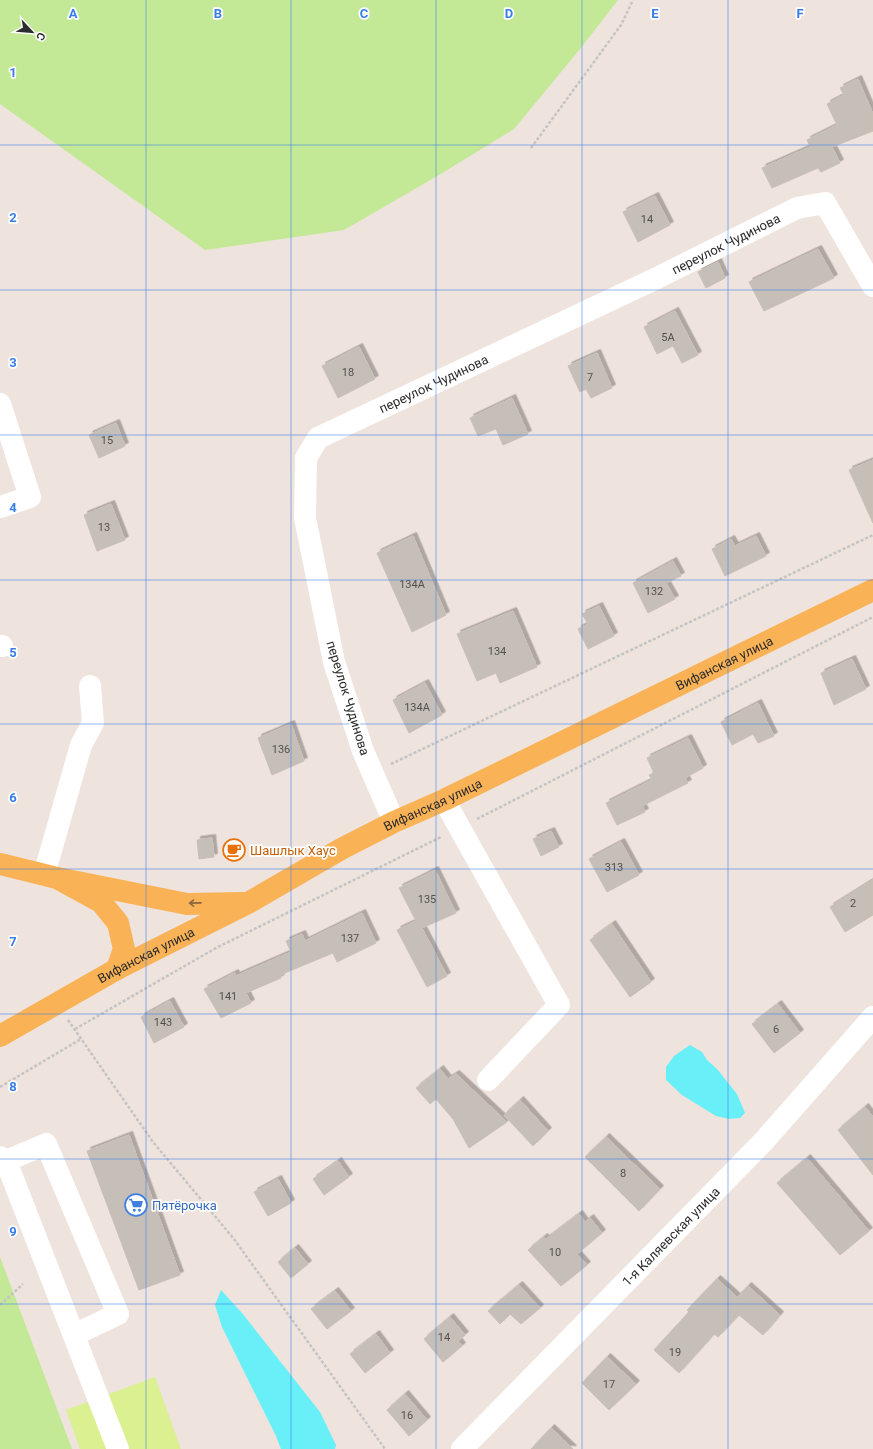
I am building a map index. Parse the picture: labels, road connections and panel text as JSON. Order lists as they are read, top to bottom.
{
  "streets": {
    "main road": ["Вифанская улица"],
    "street": ["переулок Чудинова", "1-я Каляевская улица"]
  },
  "crossings": [
    ["переулок Чудинова", "Вифанская улица"]
  ],
  "places": {
    "cafe": ["Шашлык Хаус"],
    "supermarket": ["Пятёрочка"]
  },
  "house_numbers": [
    "14",
    "5А",
    "18",
    "7",
    "15",
    "13",
    "134А",
    "132",
    "134",
    "134А",
    "136",
    "313",
    "135",
    "2",
    "137",
    "141",
    "143",
    "6",
    "8",
    "10",
    "14",
    "19",
    "17",
    "16"
  ],
  "north": "bottom right",
  "grid": {
    "columns": [
      "A",
      "B",
      "C",
      "D",
      "E",
      "F"
    ],
    "rows": [
      "1",
      "2",
      "3",
      "4",
      "5",
      "6",
      "7",
      "8",
      "9"
    ]
  }
}
